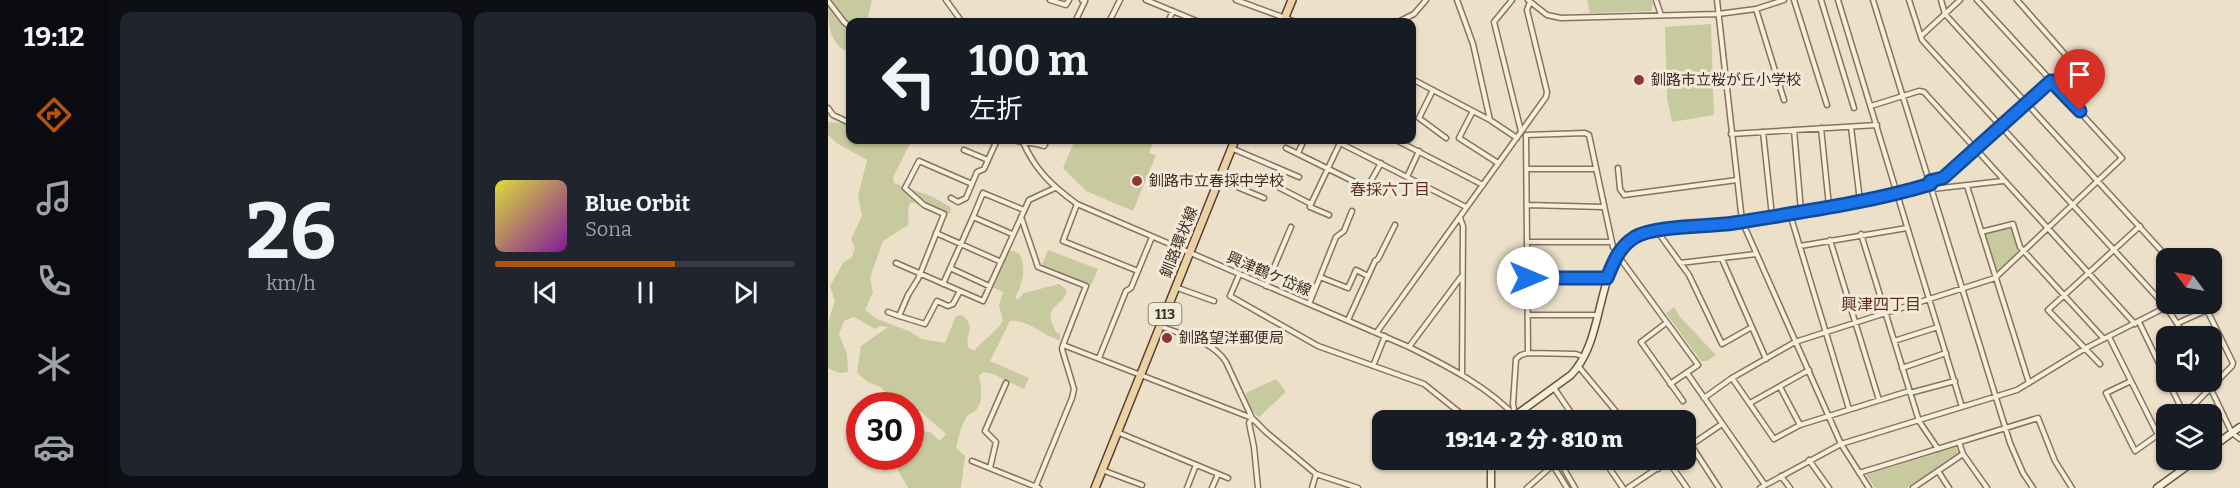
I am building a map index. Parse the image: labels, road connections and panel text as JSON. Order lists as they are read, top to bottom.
{
  "streets": {
    "main road": ["釧路環状線", "113"],
    "street": ["興津鶴ケ岱線"]
  },
  "crossings": [
    ["釧路環状線", "興津鶴ケ岱線"]
  ],
  "districts": ["春採六丁目", "興津四丁目"],
  "places": ["釧路市立桜が丘小学校", "釧路市立春採中学校", "釧路望洋郵便局"],
  "north": "top left",
  "page": {
    "tabs": "19:12",
    "tile": ["26", "km/h"],
    "turn": ["100 m", "左折"],
    "song": ["Blue Orbit", "Sona"],
    "limit": "30",
    "trip": "19:14 · 2 分 · 810 m"
  }
}
